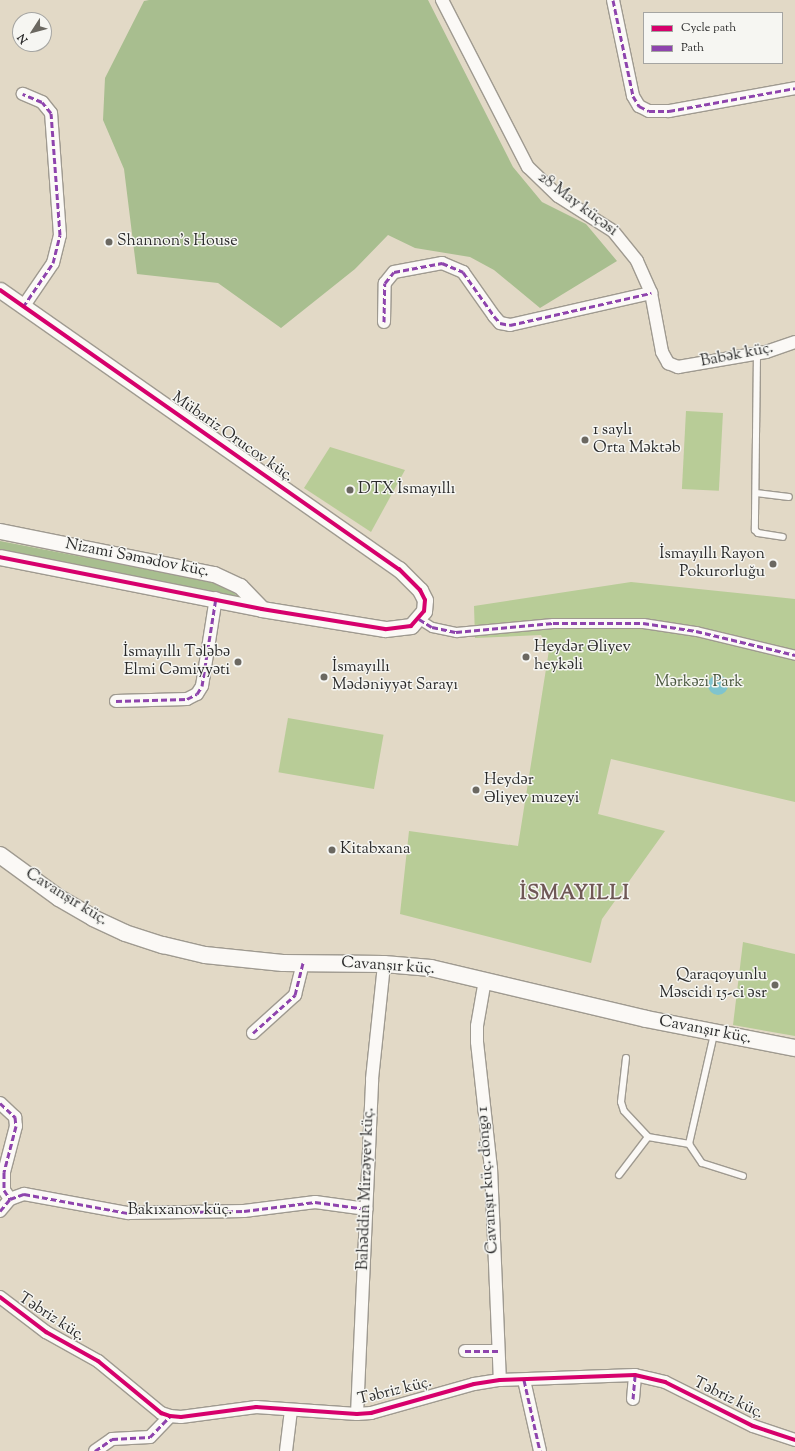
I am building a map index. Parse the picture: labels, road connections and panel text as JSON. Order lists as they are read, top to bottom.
{
  "streets": {
    "main road": ["Cavanşır küç."],
    "street": [
      "28 May küçəsi",
      "Babək küç.",
      "Mübariz Orucov küç.",
      "Nizami Səmədov küç.",
      "Cavanşır küç. döngə 1",
      "Bahəddin Mirzəyev küç.",
      "Bakıxanov küç.",
      "Təbriz küç."
    ]
  },
  "crossings": [
    ["28 May küçəsi", "Babək küç."],
    ["Cavanşır küç.", "Cavanşır küç. döngə 1"],
    ["Cavanşır küç.", "Bahəddin Mirzəyev küç."],
    ["Cavanşır küç. döngə 1", "Təbriz küç."],
    ["Bahəddin Mirzəyev küç.", "Bakıxanov küç."],
    ["Bahəddin Mirzəyev küç.", "Təbriz küç."]
  ],
  "districts": ["İSMAYILLI"],
  "parks": ["Mərkəzi Park"],
  "places": [
    "Shannon's House",
    "1 saylı Orta Məktəb",
    "DTX İsmayıllı",
    "İsmayıllı Rayon Pokurorluğu",
    "Heydər Əliyev heykəli",
    "İsmayıllı Tələbə Elmi Cəmiyyəti",
    "İsmayıllı Mədəniyyət Sarayı",
    "Heydər Əliyev muzeyi",
    "Kitabxana",
    "Qaraqoyunlu Məscidi 15-ci əsr"
  ],
  "legend": ["Cycle path", "Path"],
  "north": "bottom left"
}
